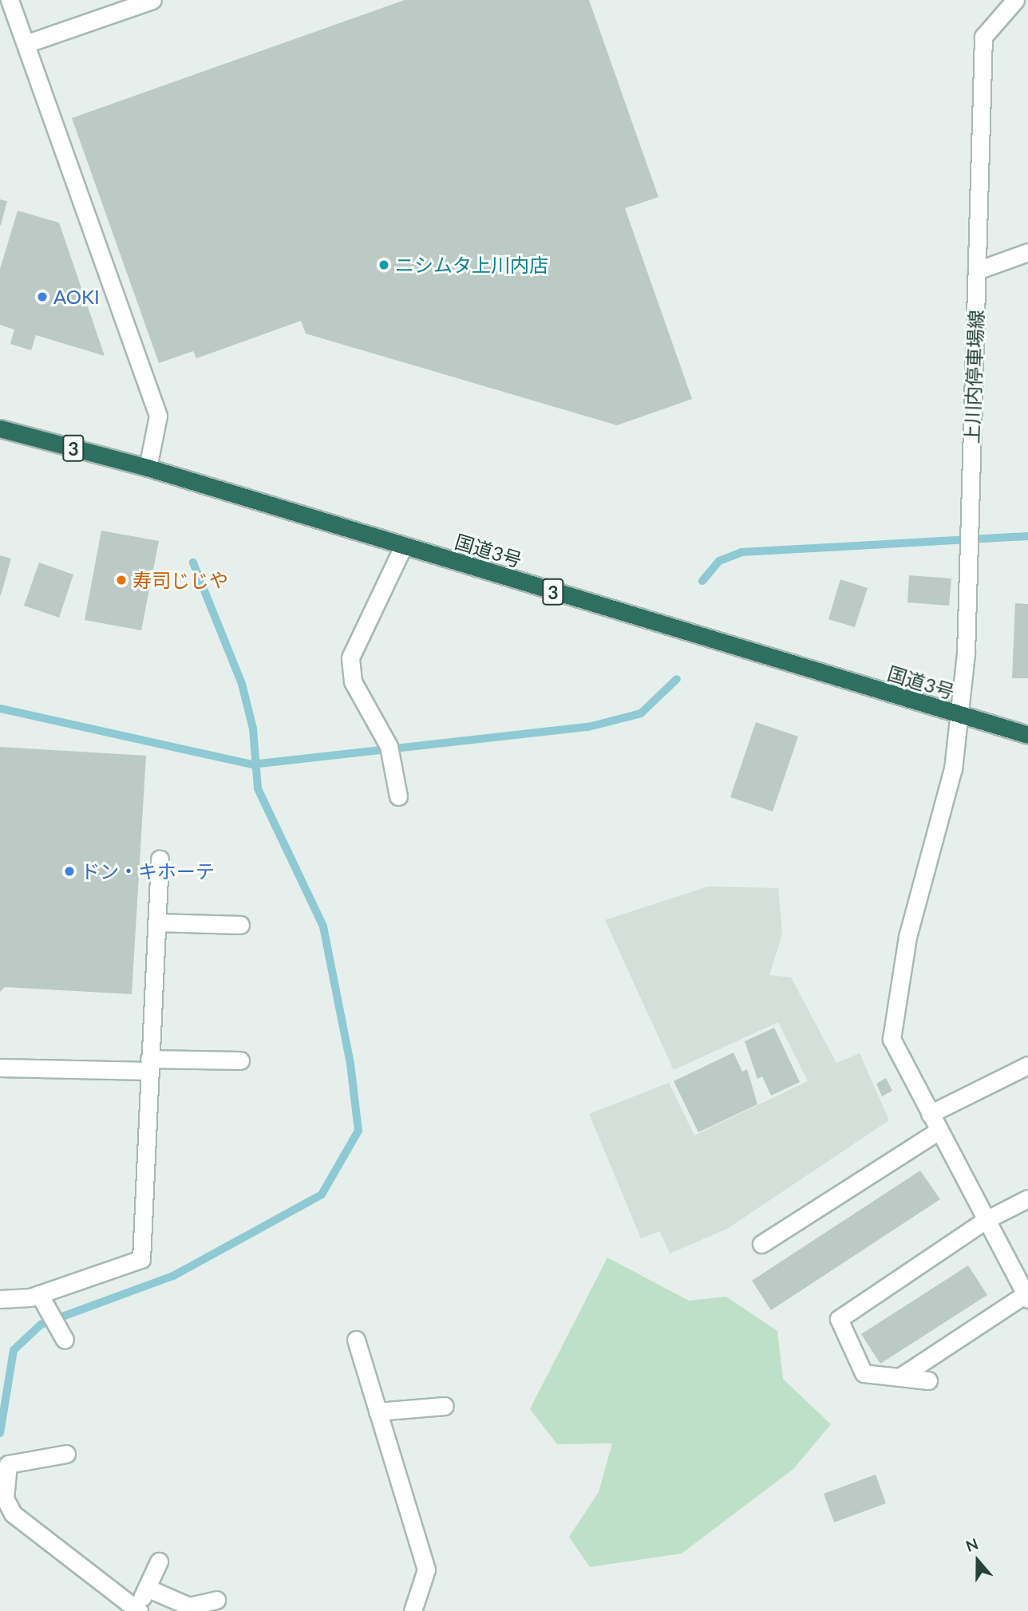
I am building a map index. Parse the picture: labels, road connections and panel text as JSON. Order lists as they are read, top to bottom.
{
  "streets": {
    "highway": ["3", "国道3号"],
    "street": ["上川内停車場線"]
  },
  "crossings": [
    ["上川内停車場線", "国道3号"]
  ],
  "places": [
    "ニシムタ上川内店",
    "AOKI",
    "寿司じじや",
    "ドン・キホーテ"
  ],
  "north": "top"
}
